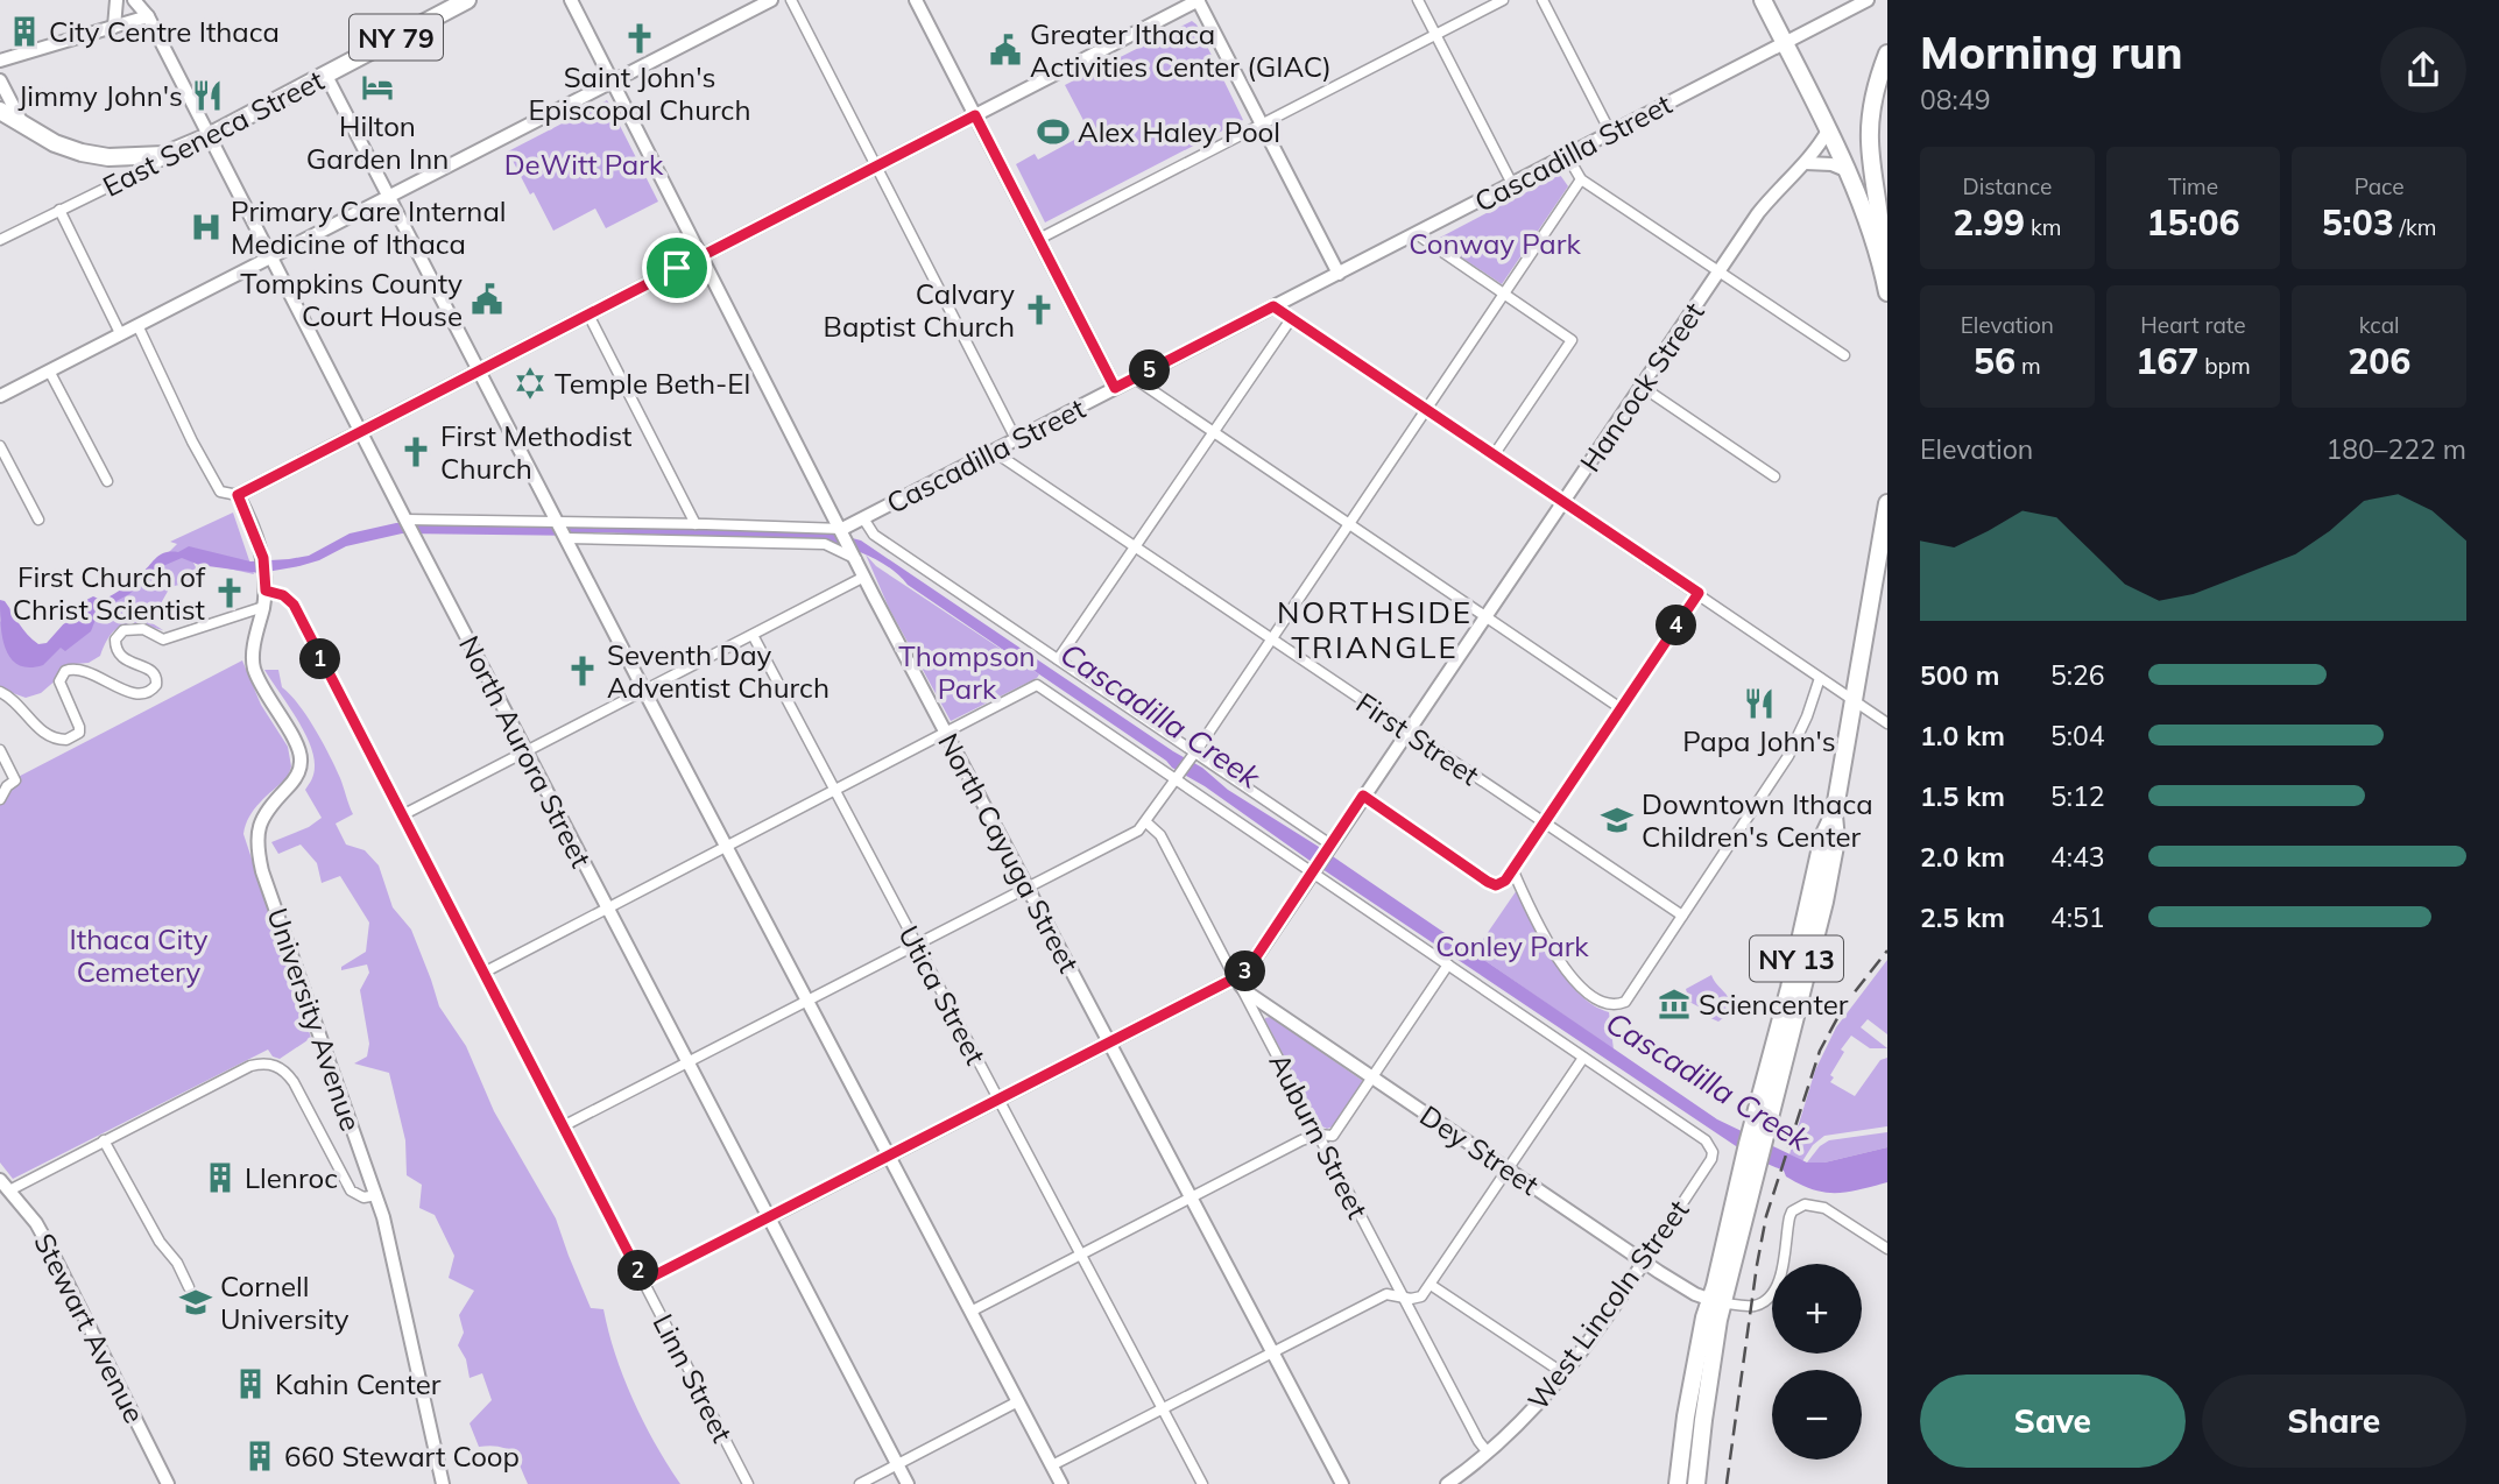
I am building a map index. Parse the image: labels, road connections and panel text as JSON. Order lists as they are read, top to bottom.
{
  "streets": {
    "highway": ["NY 79", "East Seneca Street", "NY 13"],
    "street": [
      "Cascadilla Street",
      "Hancock Street",
      "First Street",
      "North Aurora Street",
      "North Cayuga Street",
      "Utica Street",
      "University Avenue",
      "Auburn Street",
      "Dey Street",
      "West Lincoln Street",
      "Stewart Avenue",
      "Linn Street"
    ]
  },
  "crossings": [
    ["NY 79", "East Seneca Street"],
    ["East Seneca Street", "North Aurora Street"],
    ["Cascadilla Street", "First Street"],
    ["Cascadilla Street", "North Cayuga Street"],
    ["Hancock Street", "First Street"],
    ["Hancock Street", "Auburn Street"],
    ["Hancock Street", "Dey Street"],
    ["NY 13", "Dey Street"],
    ["University Avenue", "Linn Street"],
    ["Auburn Street", "Dey Street"],
    ["Auburn Street", "West Lincoln Street"],
    ["Dey Street", "West Lincoln Street"]
  ],
  "districts": ["NORTHSIDE TRIANGLE"],
  "water": ["Cascadilla Creek"],
  "parks": [
    "DeWitt Park",
    "Conway Park",
    "Thompson Park",
    "Ithaca City Cemetery",
    "Conley Park"
  ],
  "places": {
    "building": [
      "City Centre Ithaca",
      "Llenroc",
      "Kahin Center",
      "660 Stewart Coop"
    ],
    "church": [
      "Saint John's Episcopal Church",
      "Calvary Baptist Church",
      "First Methodist Church",
      "First Church of Christ Scientist",
      "Seventh Day Adventist Church"
    ],
    "public building": ["Greater Ithaca Activities Center (GIAC)", "Tompkins County Court House"],
    "hotel": ["Hilton Garden Inn"],
    "restaurant": ["Jimmy John's", "Papa John's"],
    "sports": ["Alex Haley Pool"],
    "hospital": ["Primary Care Internal Medicine of Ithaca"],
    "synagogue": ["Temple Beth-El"],
    "school or university": ["Downtown Ithaca Children's Center", "Cornell University"],
    "museum": ["Sciencenter"]
  },
  "page": {
    "heading": ["Morning run", "08:49"],
    "stats": [
      ["Distance", "2.99 km"],
      ["Time", "15:06"],
      ["Pace", "5:03 /km"],
      ["Elevation", "56 m"],
      ["Heart rate", "167 bpm"],
      ["kcal", "206"]
    ],
    "pins": [
      "5",
      "4",
      "1",
      "3",
      "2"
    ],
    "chart": ["Elevation", "180–222 m"],
    "list": [
      {
        "name": "500 m",
        "note": "5:26"
      },
      {
        "name": "1.0 km",
        "note": "5:04"
      },
      {
        "name": "1.5 km",
        "note": "5:12"
      },
      {
        "name": "2.0 km",
        "note": "4:43"
      },
      {
        "name": "2.5 km",
        "note": "4:51"
      }
    ],
    "map_buttons": ["+", "−"],
    "buttons": ["Save", "Share"]
  }
}
